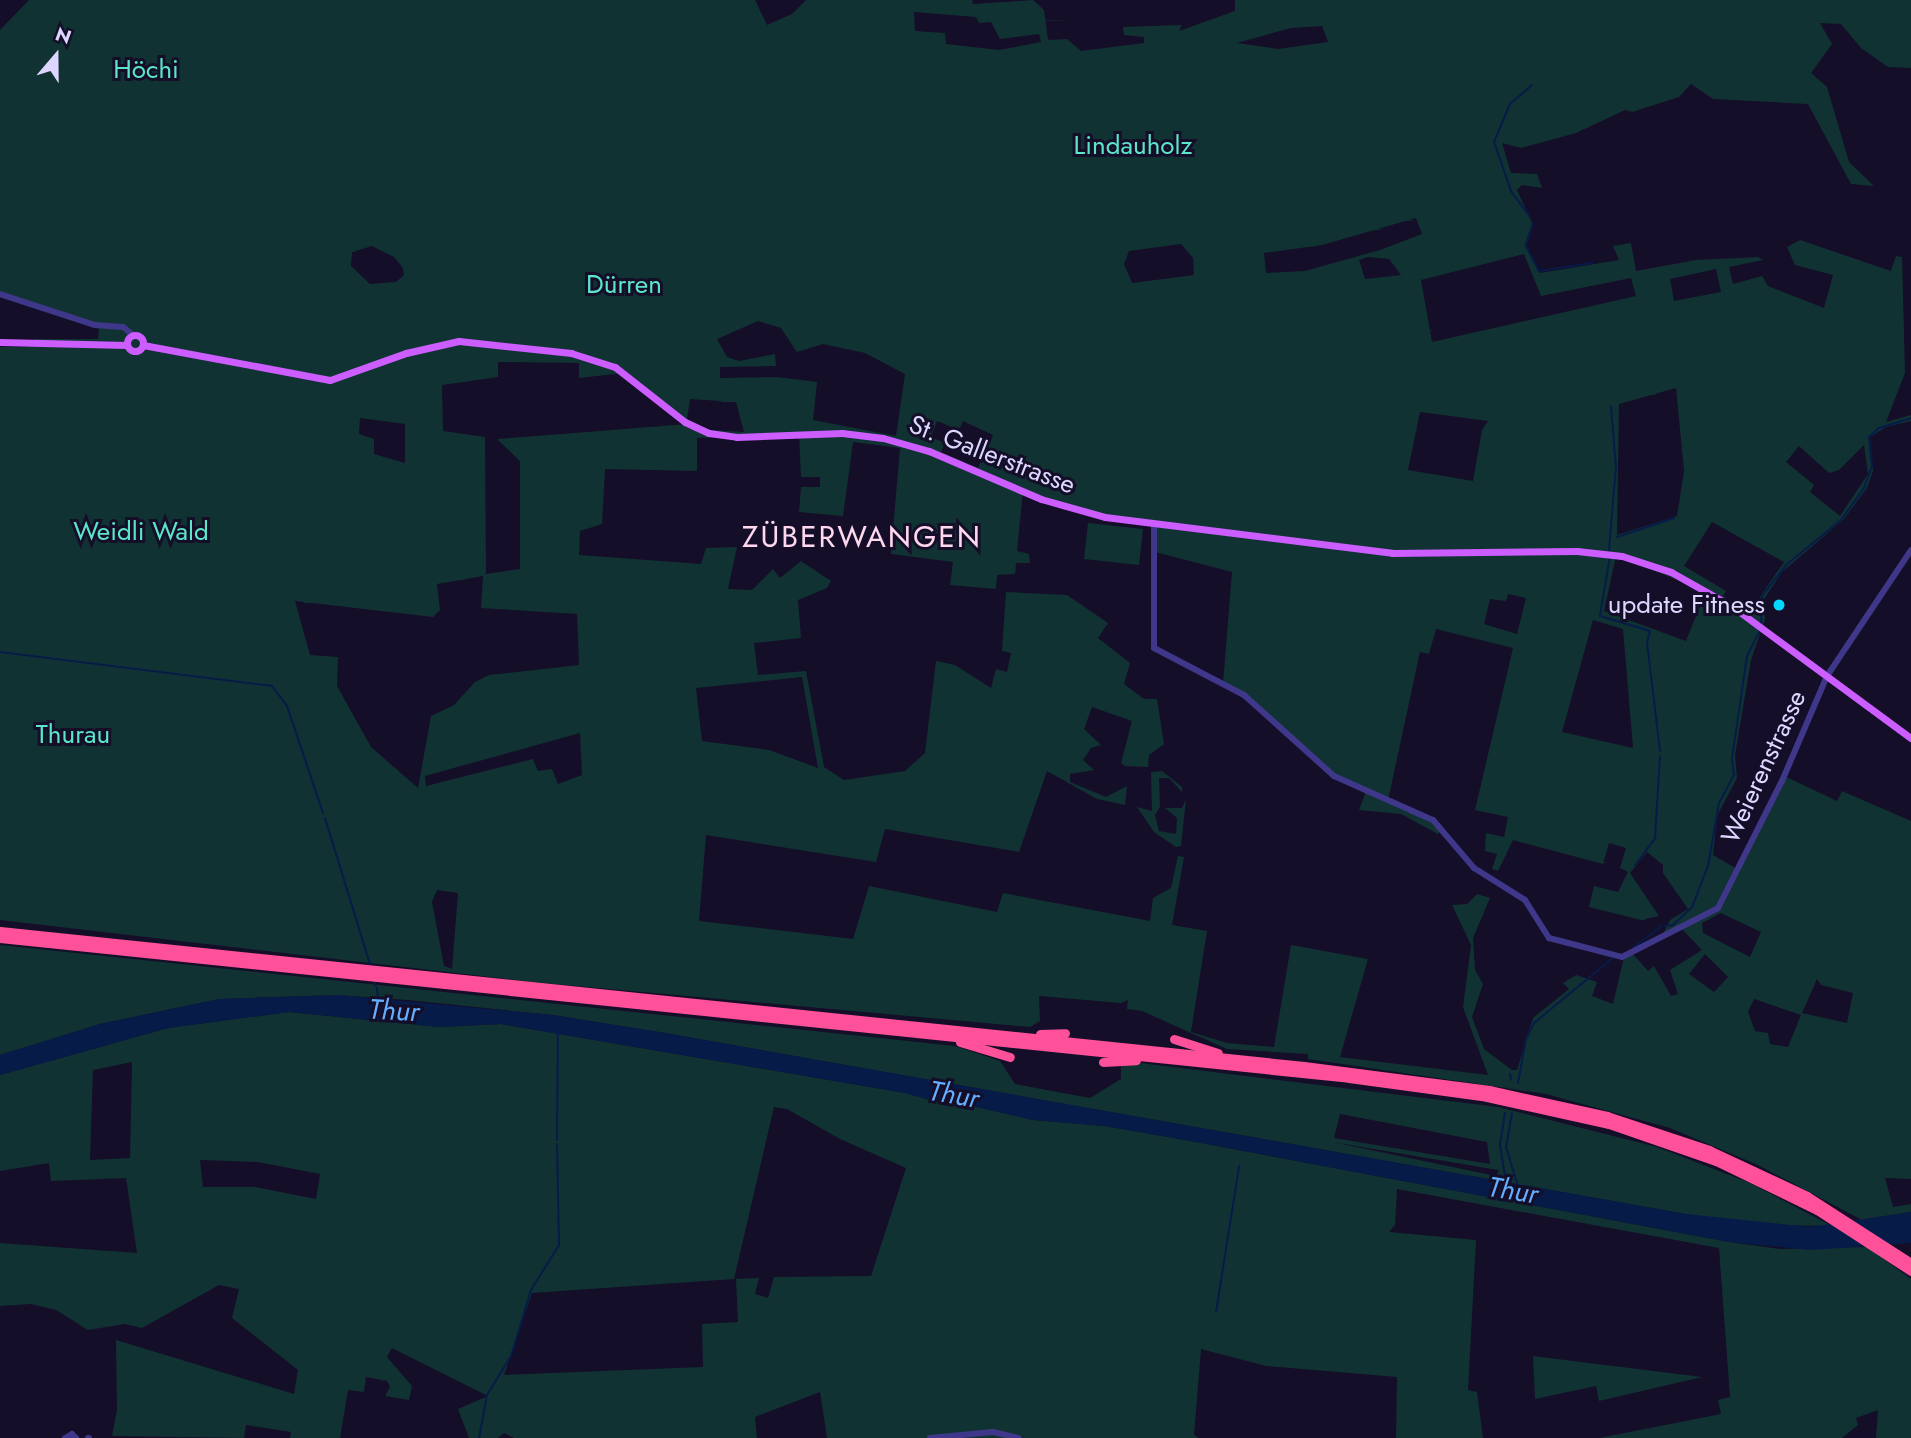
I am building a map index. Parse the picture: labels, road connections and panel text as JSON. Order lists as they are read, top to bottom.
{
  "streets": {
    "main road": ["St. Gallerstrasse"],
    "street": ["Weierenstrasse"]
  },
  "crossings": [
    ["St. Gallerstrasse", "Weierenstrasse"]
  ],
  "districts": ["ZÜBERWANGEN"],
  "water": ["Thur"],
  "parks": [
    "Höchi",
    "Lindauholz",
    "Dürren",
    "Weidli Wald",
    "Thurau"
  ],
  "places": ["update Fitness"],
  "north": "top"
}
